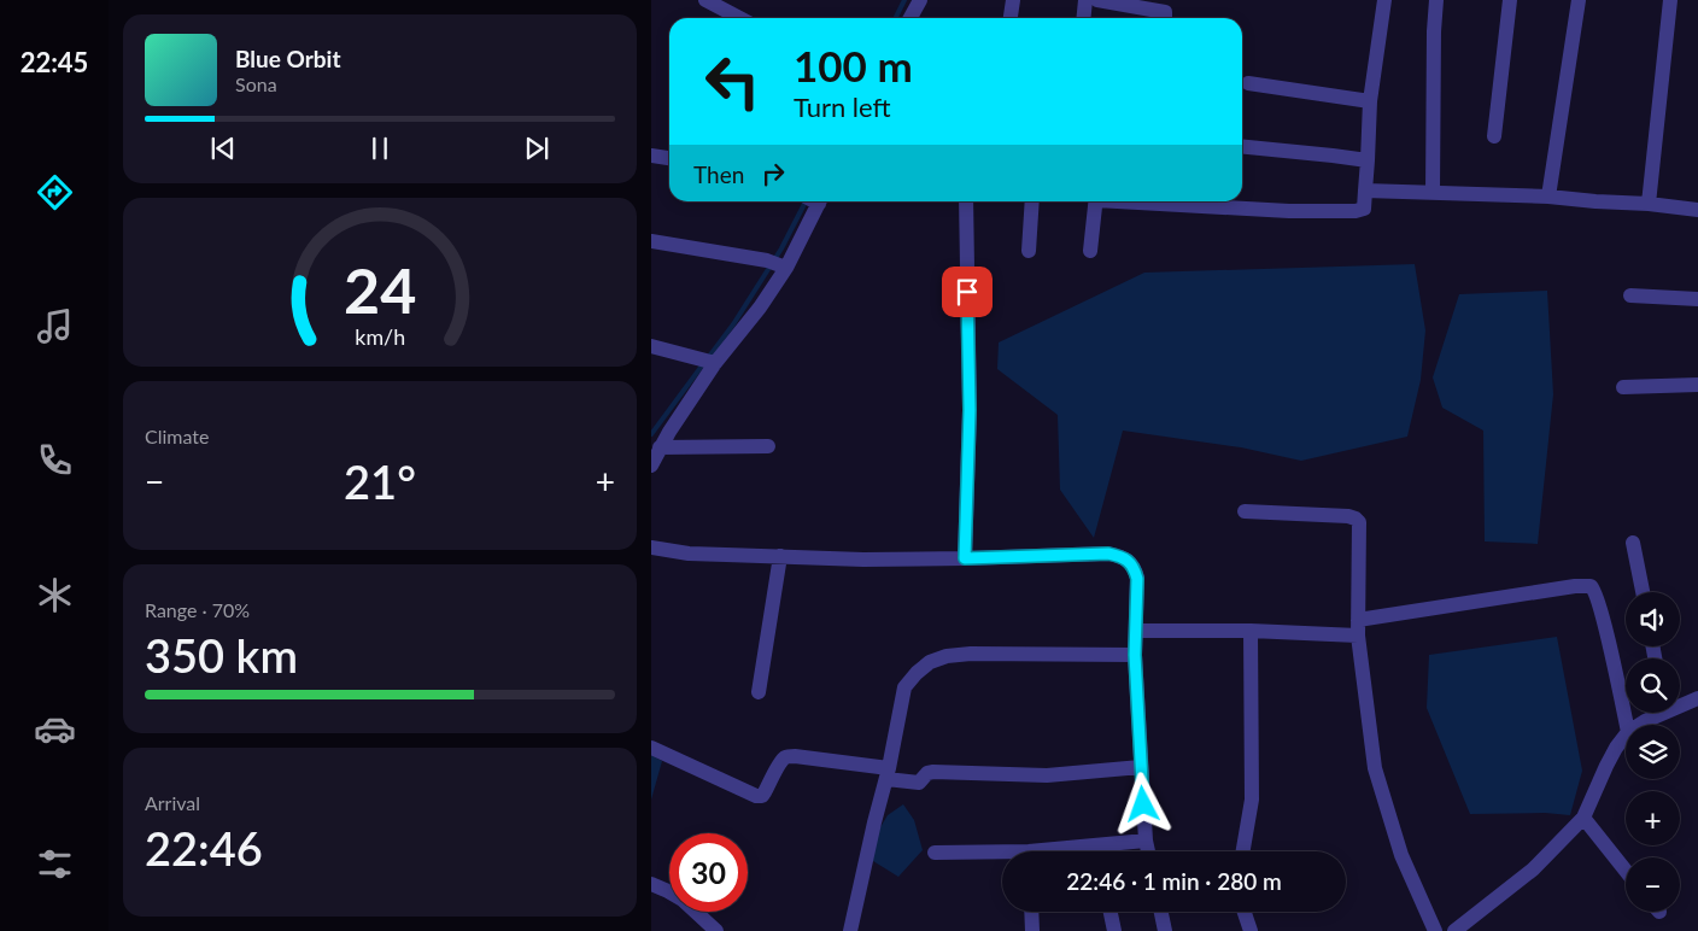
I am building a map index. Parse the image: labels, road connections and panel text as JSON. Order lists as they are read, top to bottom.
{
  "page": {
    "tabs": "22:45",
    "turn": ["100 m", "Turn left"],
    "song": ["Blue Orbit", "Sona"],
    "then": "Then",
    "tile": [
      "Climate",
      ["Range · 70%", "350 km"],
      ["Arrival", "22:46"]
    ],
    "heat": ["−", "21°", "+"],
    "map_buttons": ["+", "−"],
    "limit": "30",
    "trip": "22:46 · 1 min · 280 m",
    "gauge": ["24", "km/h"]
  }
}
